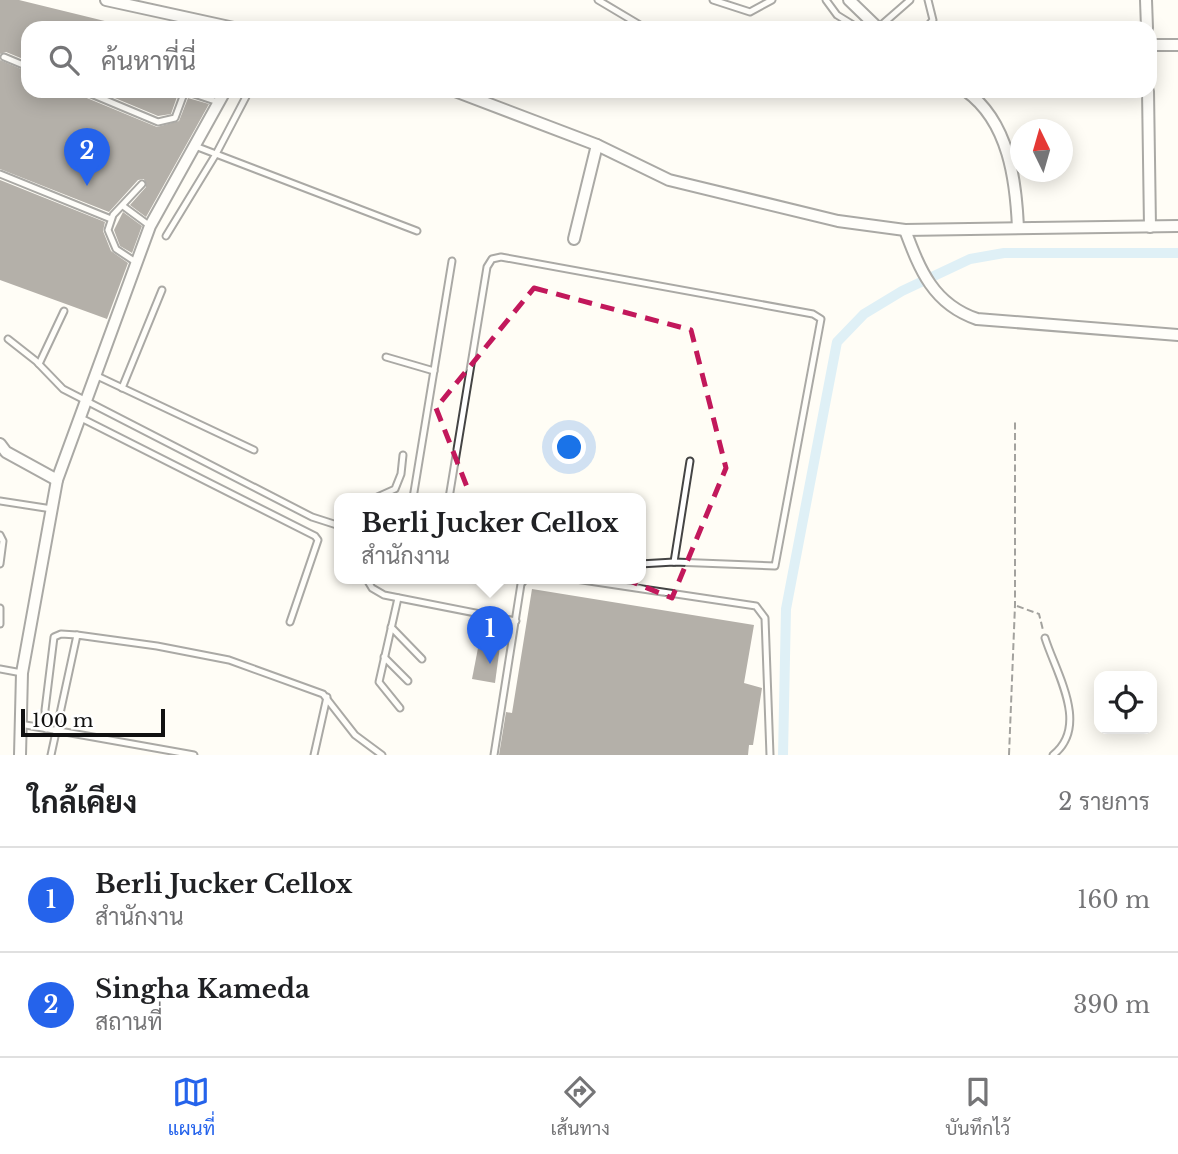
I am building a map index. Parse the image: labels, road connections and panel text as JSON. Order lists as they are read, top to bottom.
{
  "scale_bar": "100 m",
  "north": "top",
  "page": {
    "search": "ค้นหาที่นี่",
    "pins": ["2", "1"],
    "popup": ["Berli Jucker Cellox", "สำนักงาน"],
    "scale": "100 m",
    "heading": ["ใกล้เคียง", "2 รายการ"],
    "list": [
      {
        "mark": "1",
        "name": "Berli Jucker Cellox",
        "note": "สำนักงาน",
        "value": "160 m"
      },
      {
        "mark": "2",
        "name": "Singha Kameda",
        "note": "สถานที่",
        "value": "390 m"
      }
    ],
    "nav": ["แผนที่", "เส้นทาง", "บันทึกไว้"]
  }
}
